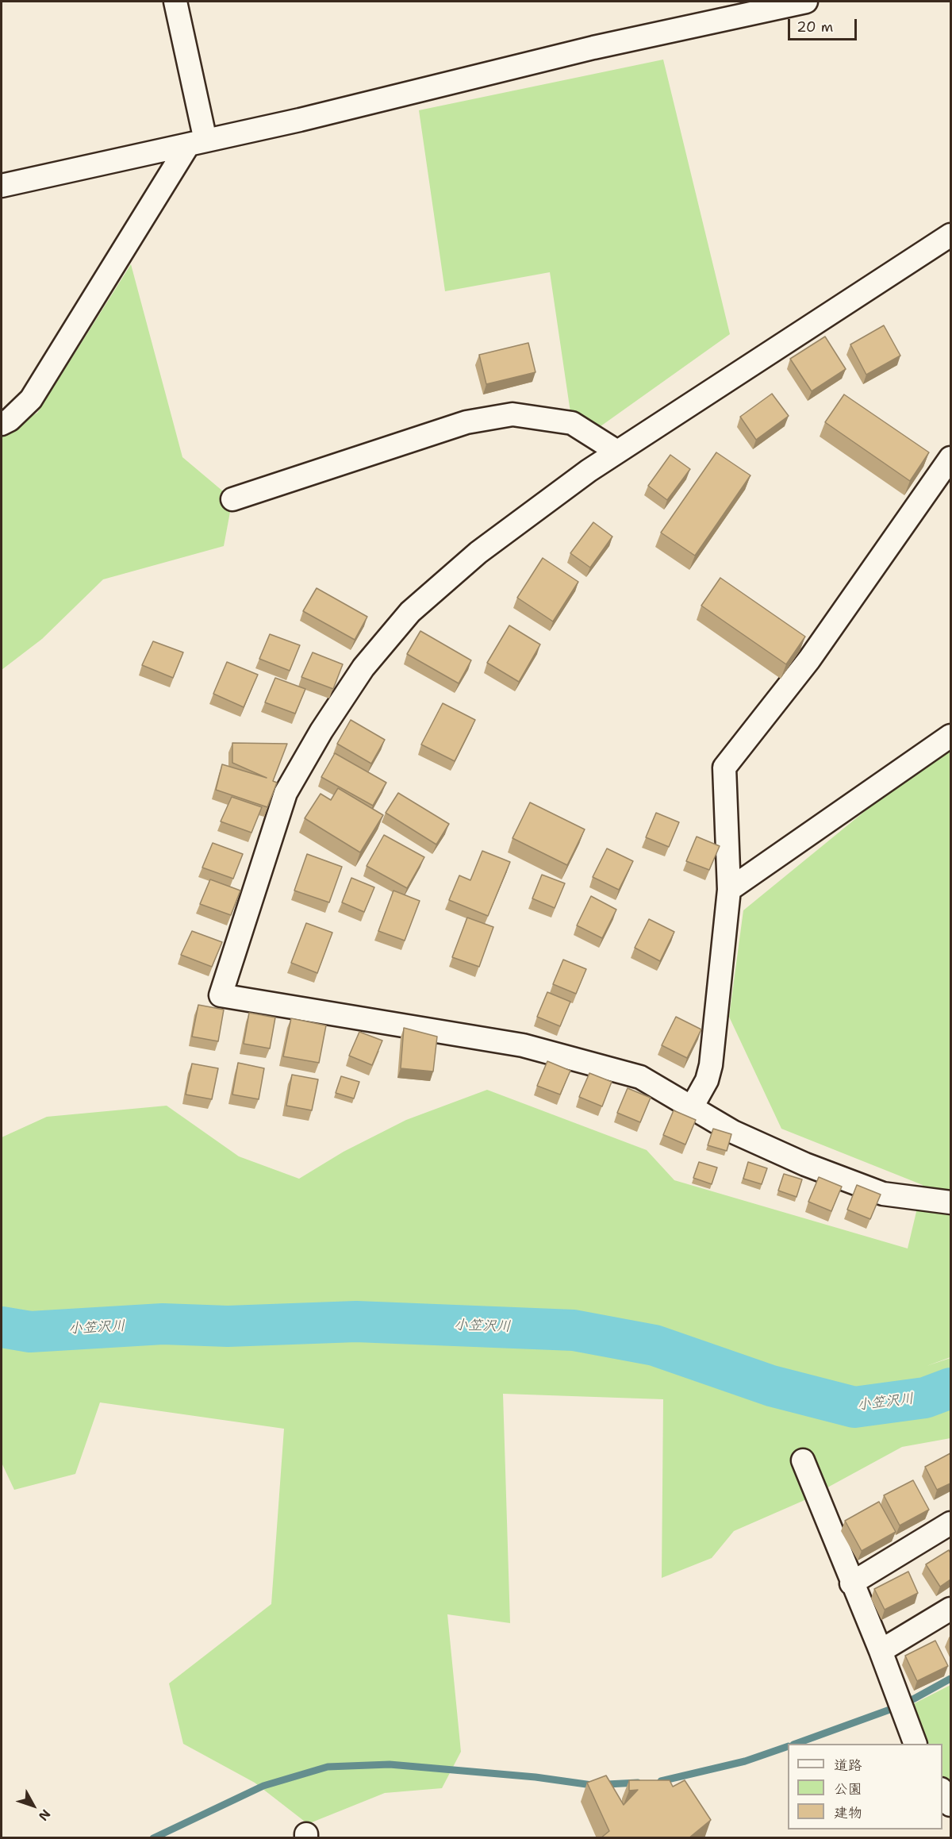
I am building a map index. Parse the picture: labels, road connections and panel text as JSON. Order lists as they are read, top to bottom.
{
  "water": ["小笠沢川"],
  "legend": ["道路", "公園", "建物"],
  "scale_bar": "20 m",
  "north": "bottom right"
}
